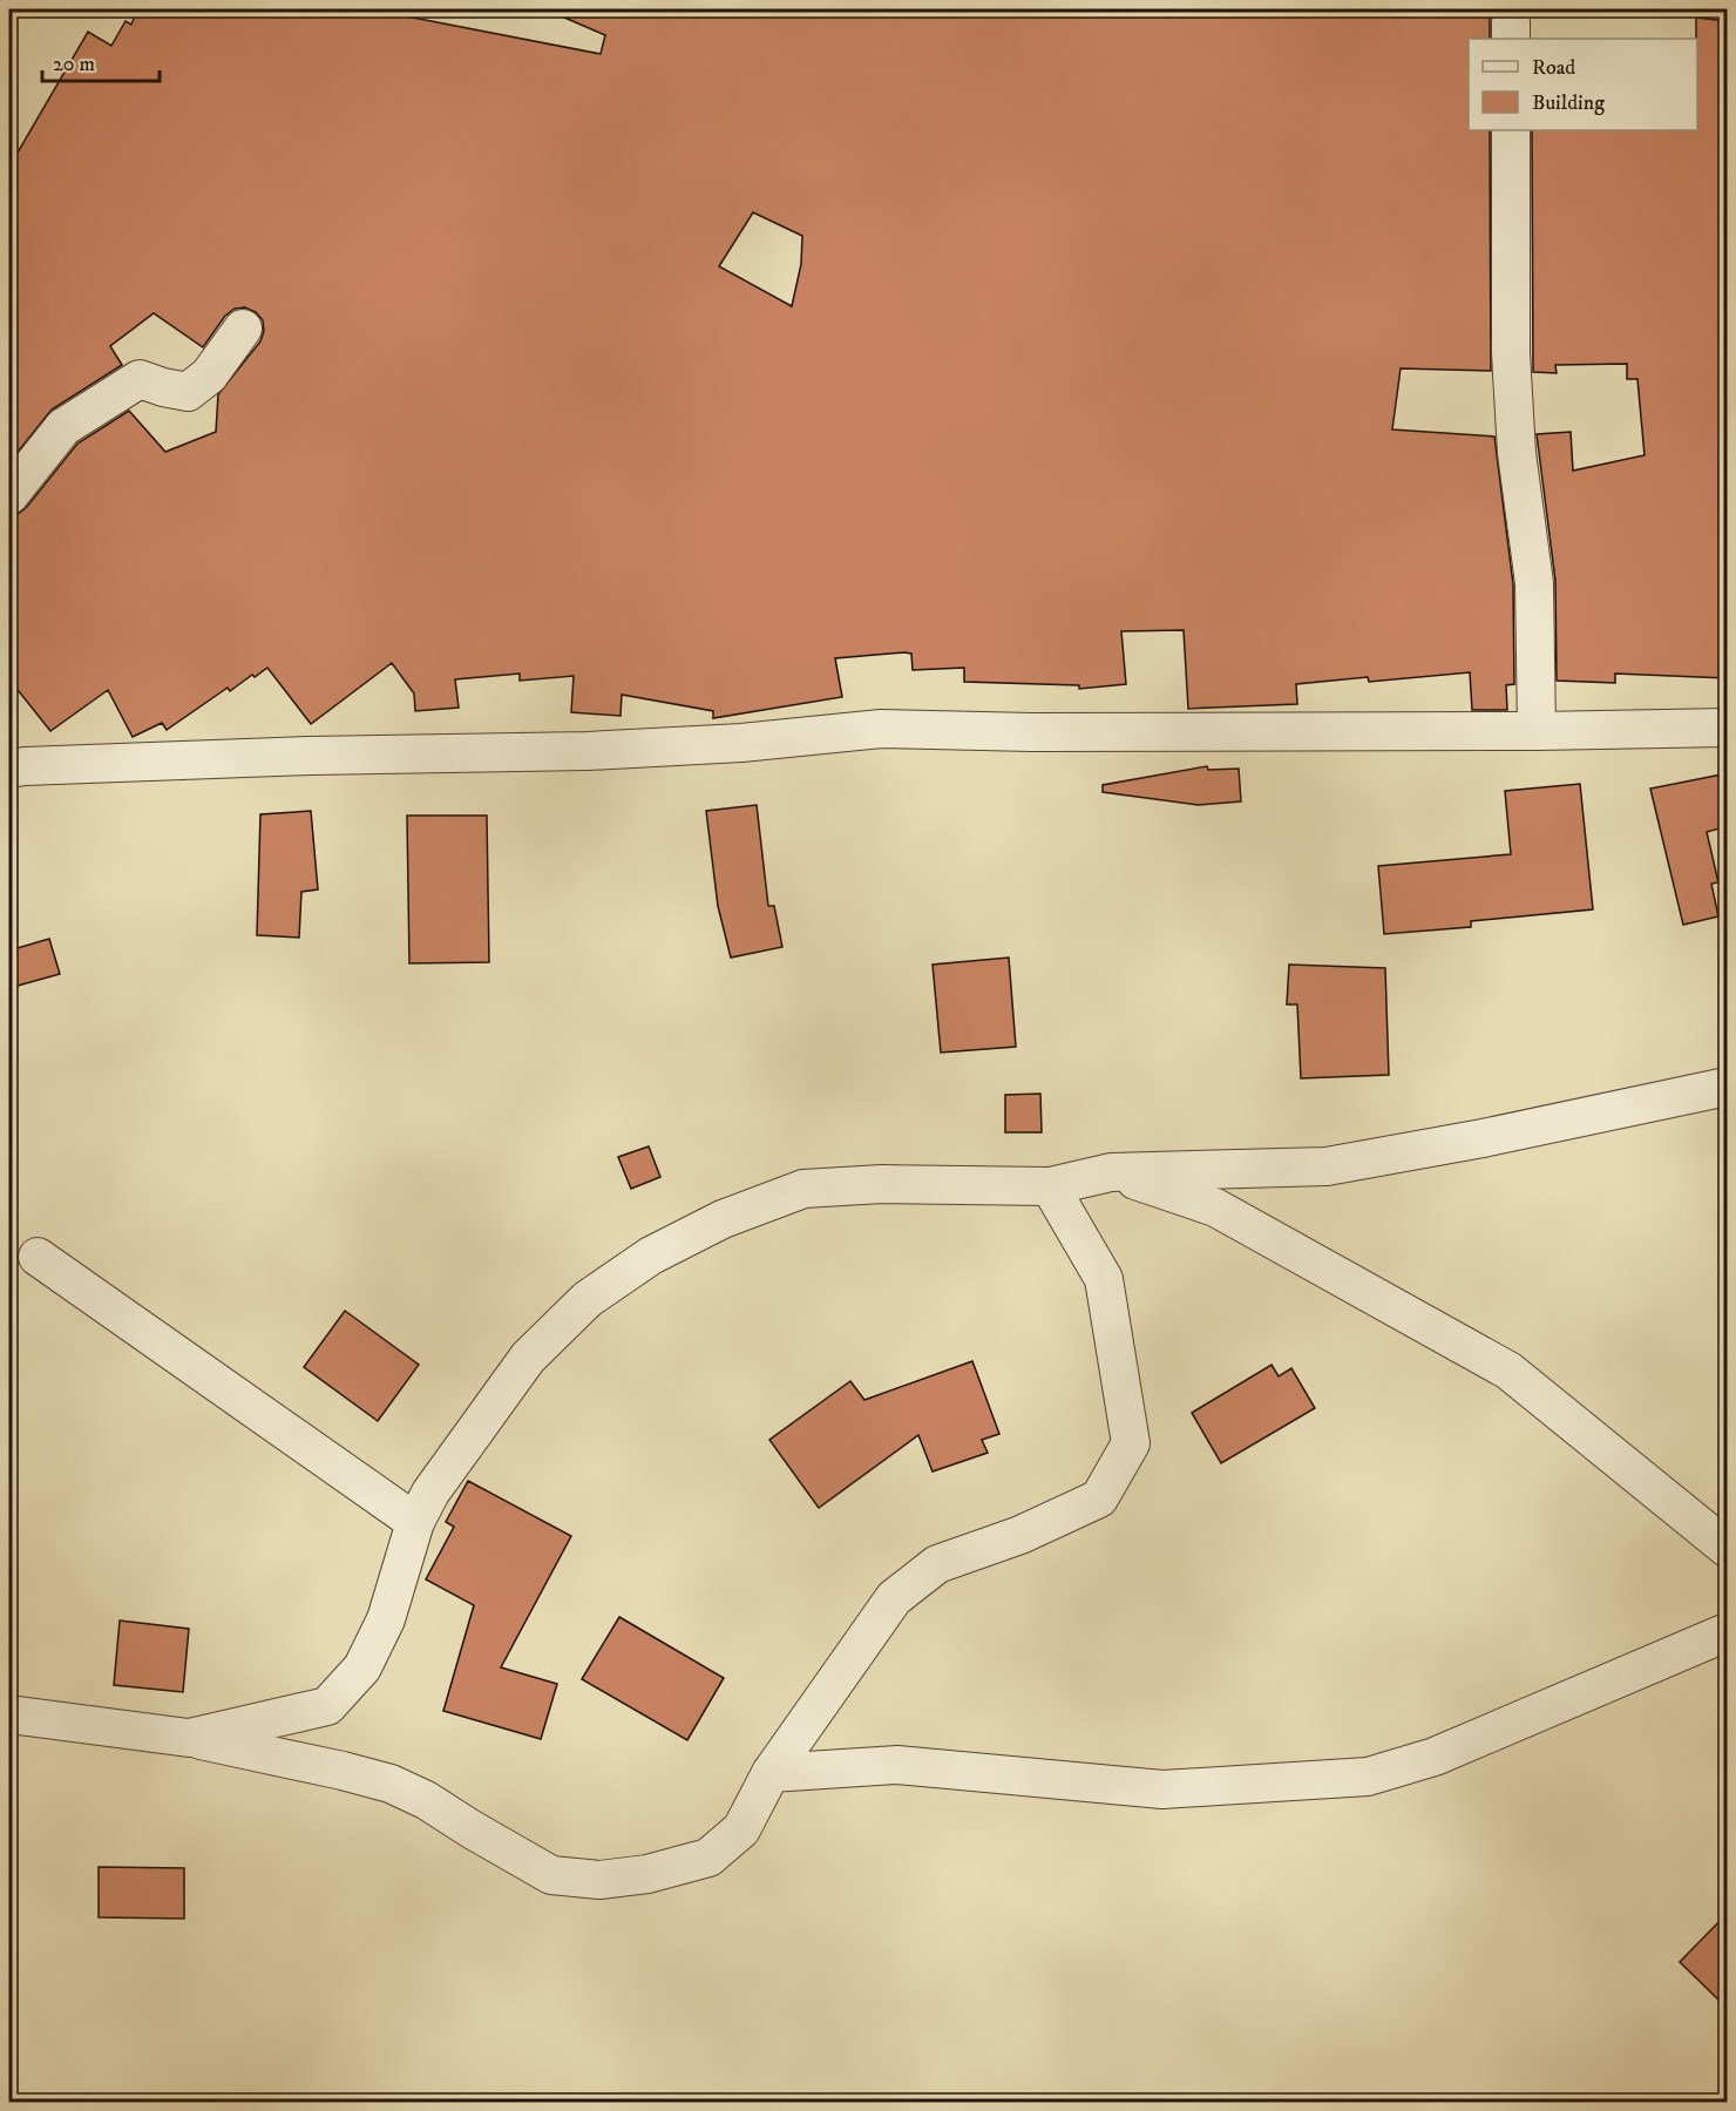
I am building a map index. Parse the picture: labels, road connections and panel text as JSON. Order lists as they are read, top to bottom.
{
  "legend": ["Road", "Building"],
  "scale_bar": "20 m"
}
